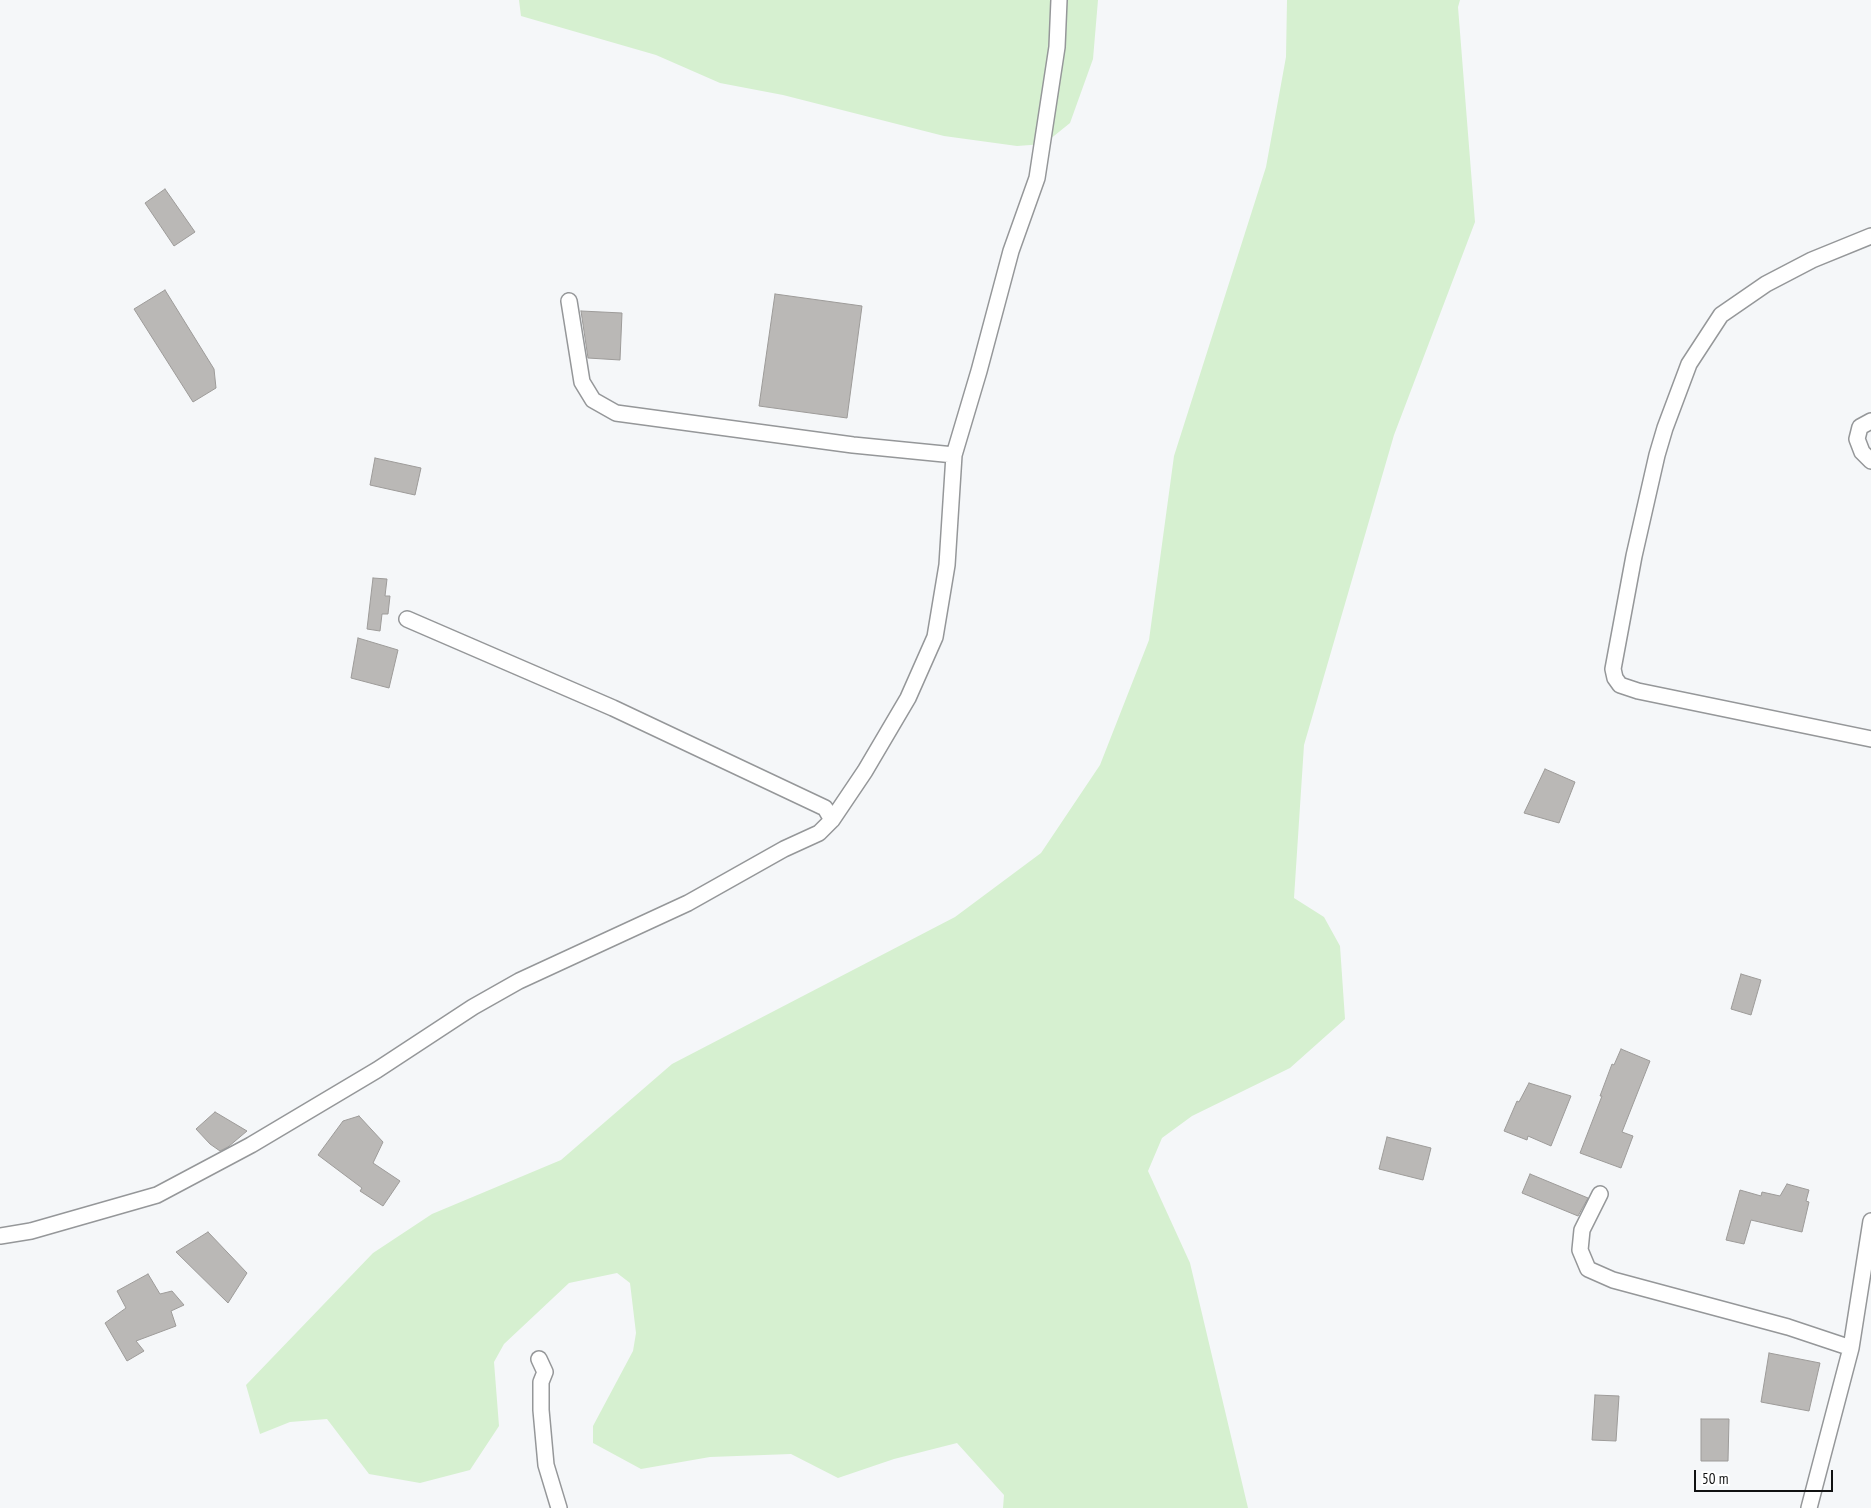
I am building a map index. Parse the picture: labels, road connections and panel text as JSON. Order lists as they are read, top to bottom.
{
  "scale_bar": "50 m"
}
